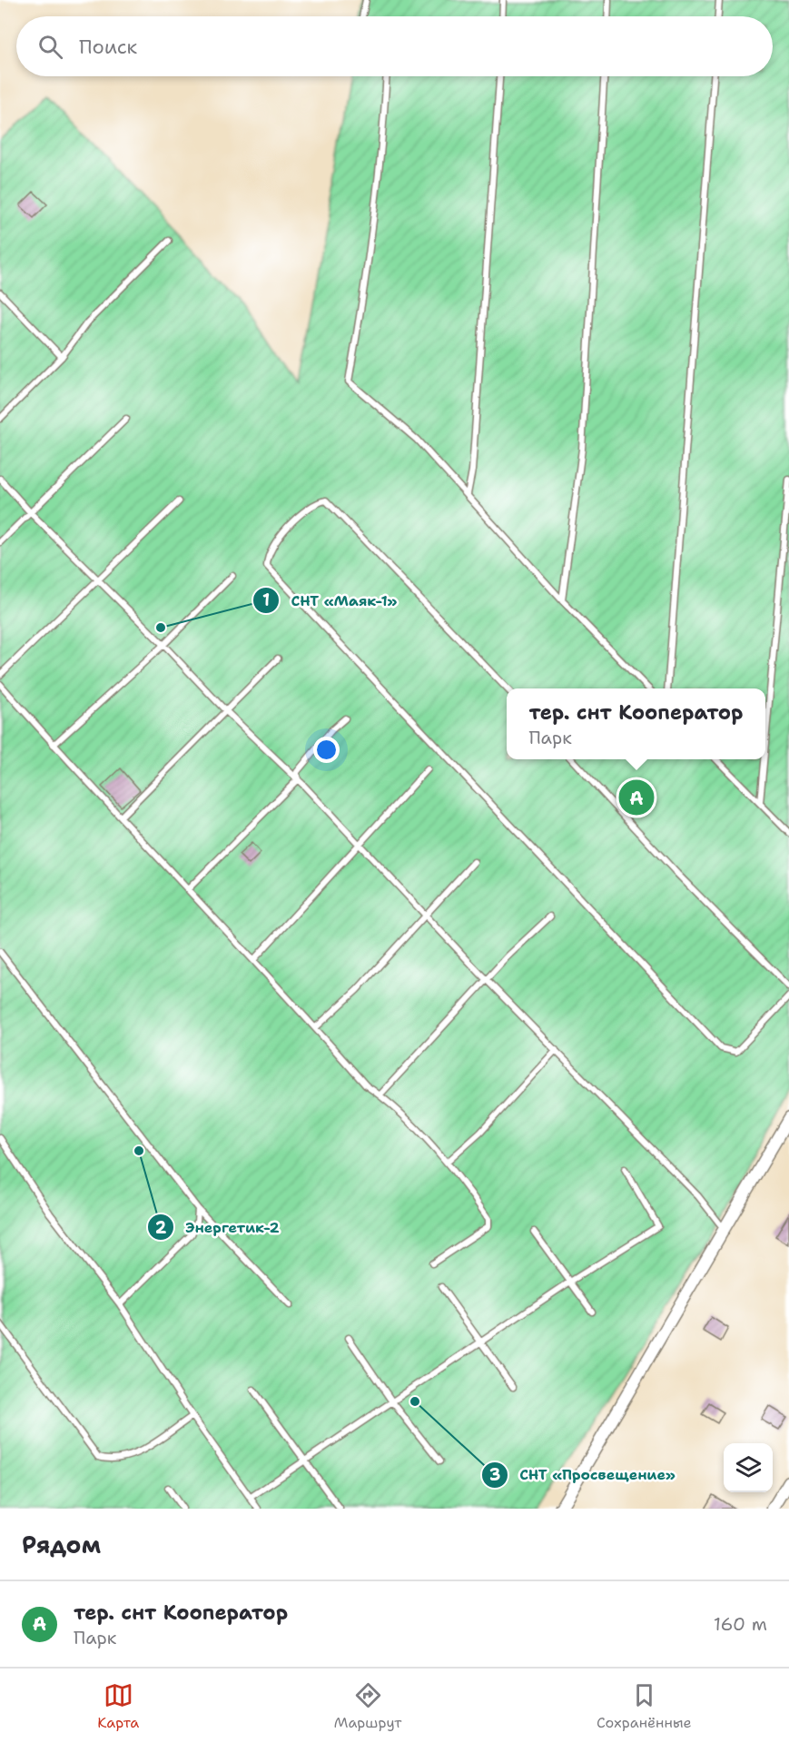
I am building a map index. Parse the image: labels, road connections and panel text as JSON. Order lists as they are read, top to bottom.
{
  "places": ["СНТ «Маяк-1»", "Энергетик-2", "СНТ «Просвещение»"],
  "page": {
    "search": "Поиск",
    "popup": ["тер. снт Кооператор", "Парк"],
    "pins": "A",
    "heading": "Рядом",
    "list": [
      {
        "mark": "A",
        "name": "тер. снт Кооператор",
        "note": "Парк",
        "value": "160 m"
      }
    ],
    "nav": ["Карта", "Маршрут", "Сохранённые"]
  }
}
